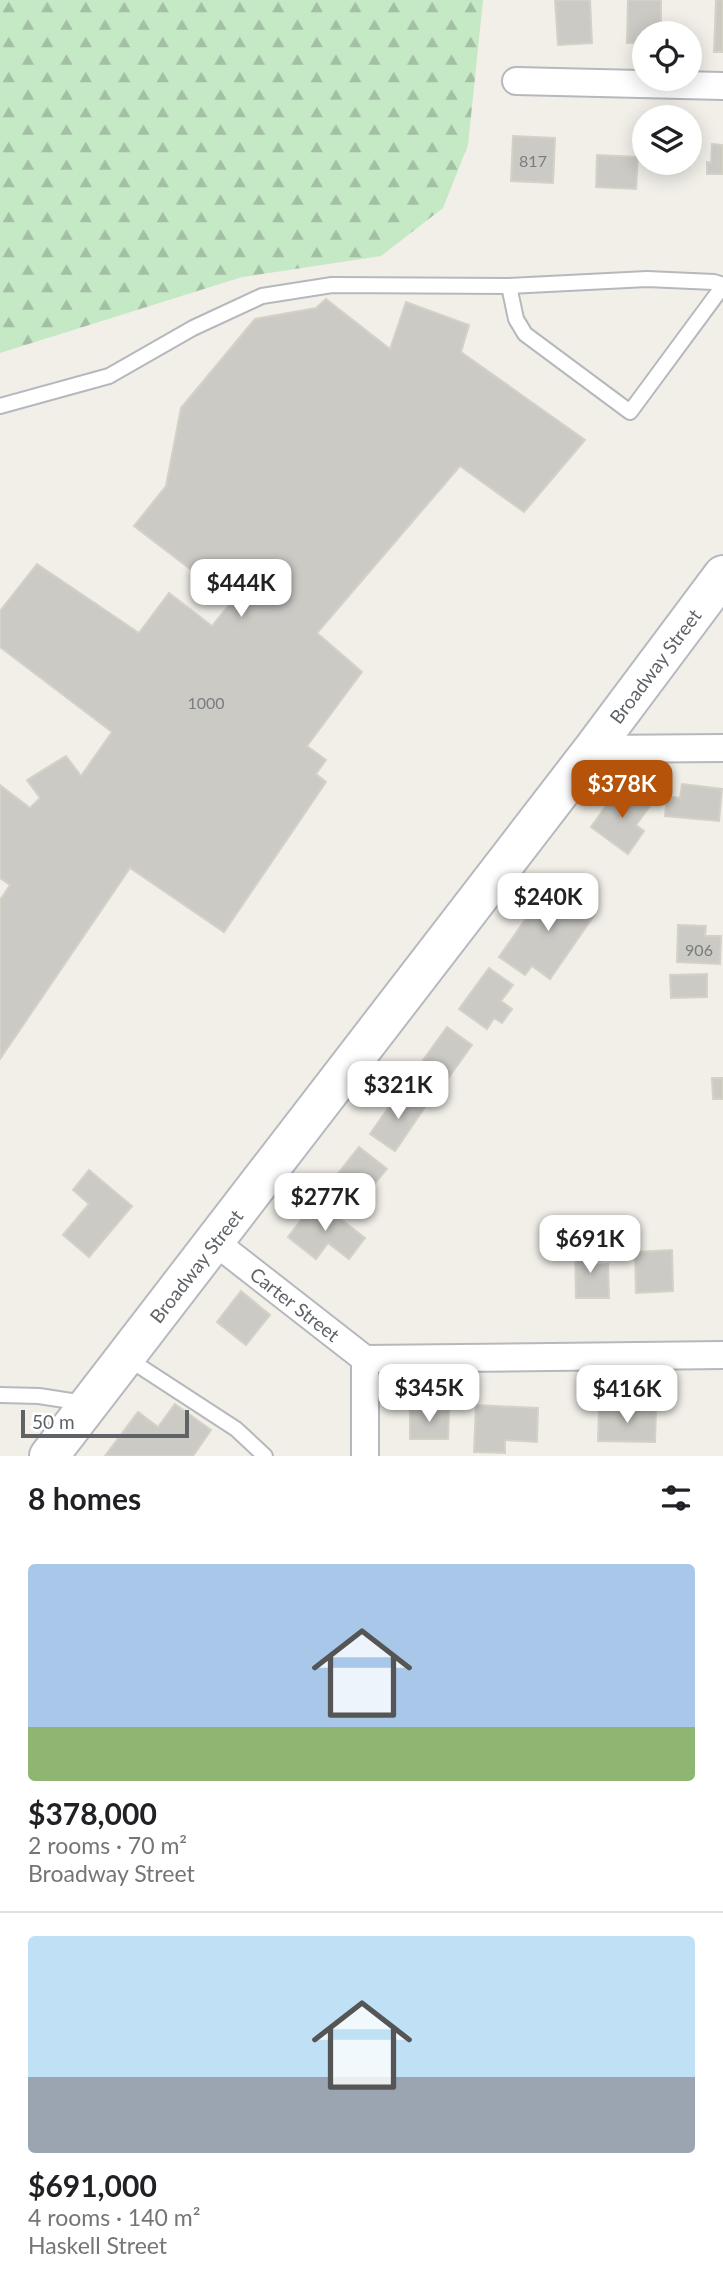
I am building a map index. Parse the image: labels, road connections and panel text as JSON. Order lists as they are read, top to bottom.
{
  "streets": {
    "street": ["Broadway Street", "Carter Street"]
  },
  "crossings": [
    ["Broadway Street", "Carter Street"]
  ],
  "house_numbers": ["817", "1000", "906"],
  "scale_bar": "50 m",
  "page": {
    "price": [
      "$444K",
      "$378K",
      "$240K",
      "$321K",
      "$277K",
      "$691K",
      "$345K",
      "$416K"
    ],
    "scale": "50 m",
    "heading": "8 homes",
    "list": [
      {
        "name": "$378,000",
        "note": "2 rooms · 70 m² · Broadway Street"
      },
      {
        "name": "$691,000",
        "note": "4 rooms · 140 m² · Haskell Street"
      }
    ]
  }
}
